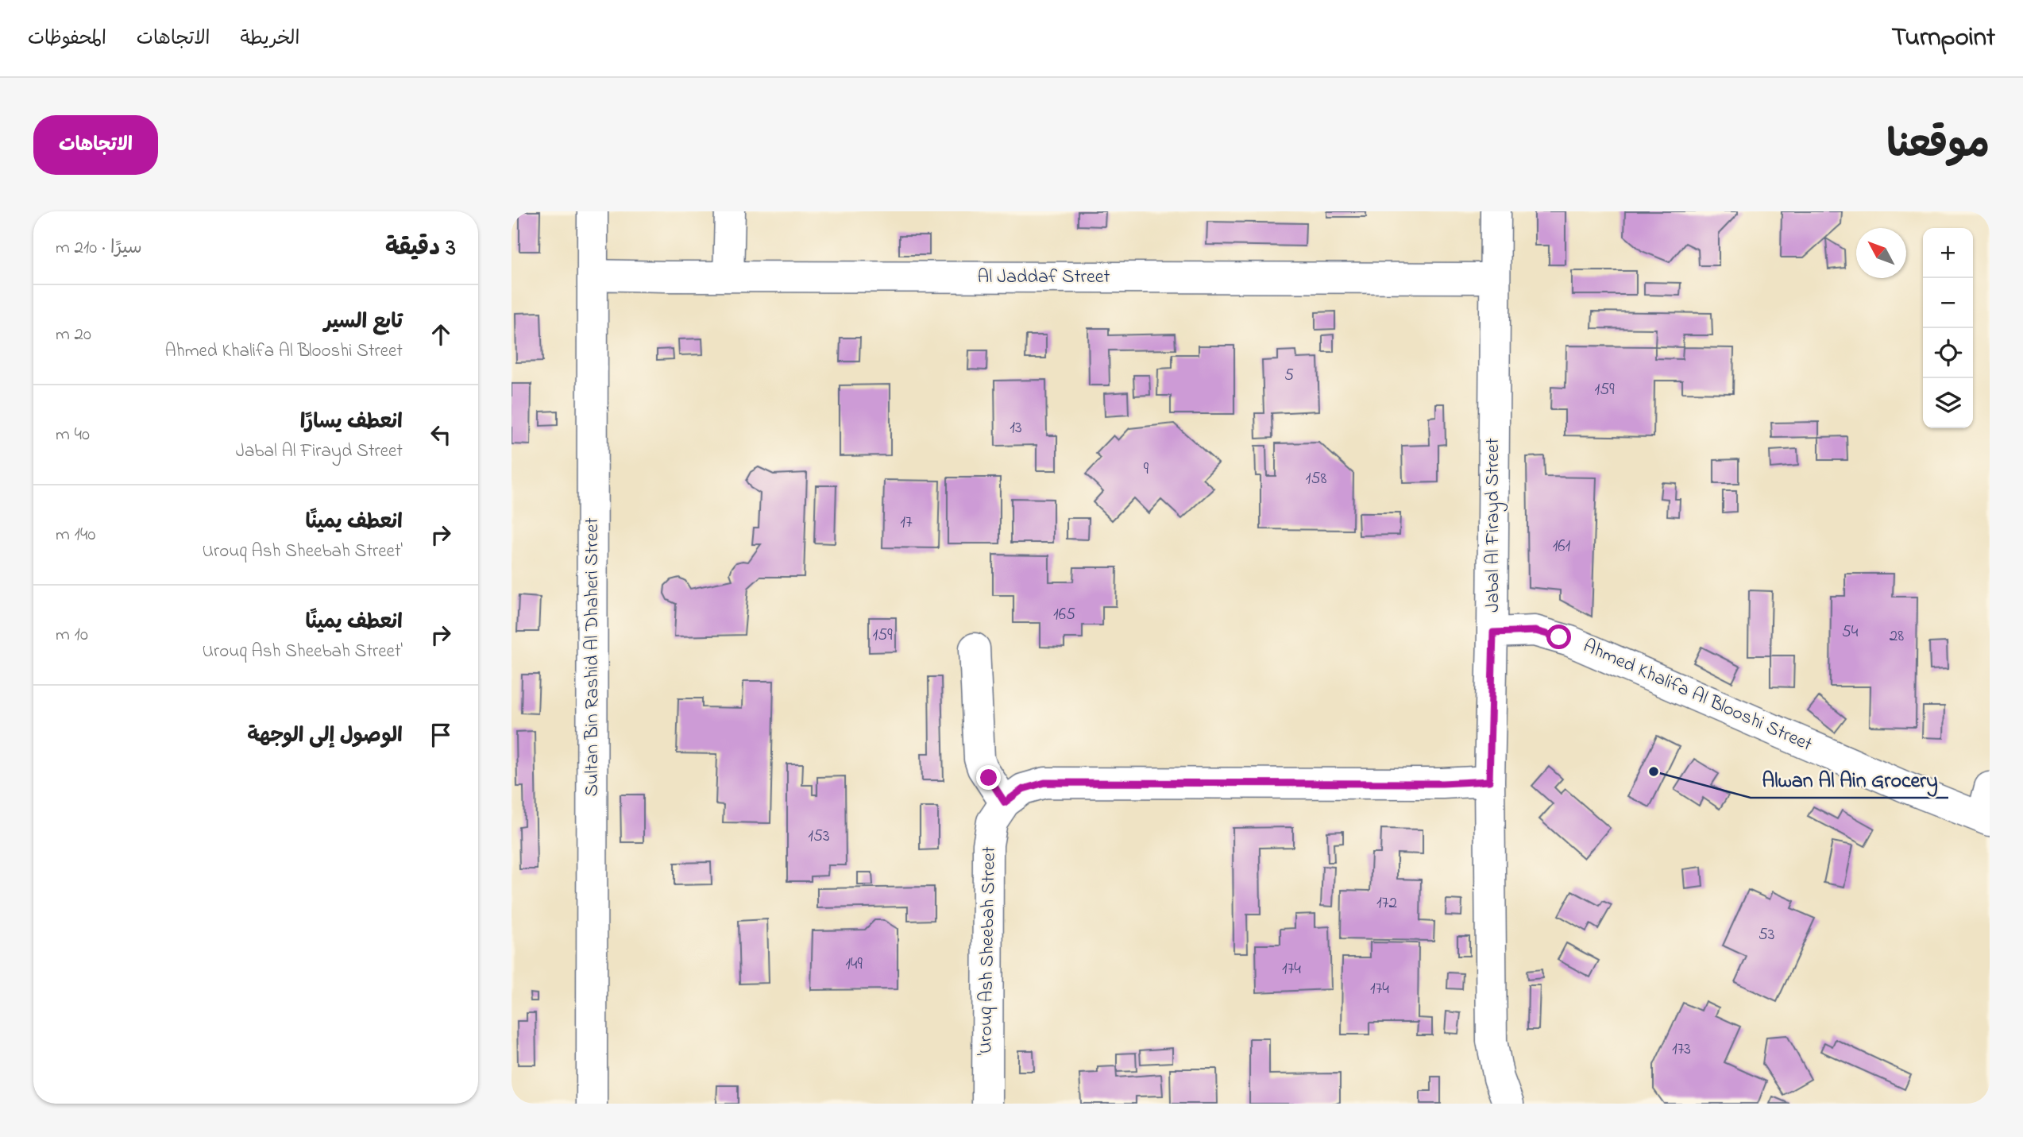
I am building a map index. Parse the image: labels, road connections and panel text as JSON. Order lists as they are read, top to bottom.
{
  "streets": {
    "street": [
      "Al Jaddaf Street",
      "Jabal Al Firayd Street",
      "Sultan Bin Rashid Al Dhaheri Street",
      "Ahmed Khalifa Al Blooshi Street",
      "'Urouq Ash Sheebah Street"
    ]
  },
  "crossings": [
    ["Al Jaddaf Street", "Jabal Al Firayd Street"],
    ["Al Jaddaf Street", "Sultan Bin Rashid Al Dhaheri Street"],
    ["Jabal Al Firayd Street", "Ahmed Khalifa Al Blooshi Street"],
    ["Jabal Al Firayd Street", "'Urouq Ash Sheebah Street"]
  ],
  "places": ["Alwan Al Ain Grocery"],
  "house_numbers": [
    "5",
    "159",
    "13",
    "9",
    "158",
    "17",
    "161",
    "165",
    "54",
    "159",
    "28",
    "153",
    "172",
    "53",
    "149",
    "174",
    "174",
    "173"
  ],
  "north": "top left",
  "page": {
    "header": "Turnpoint",
    "nav": ["الخريطة", "الاتجاهات", "المحفوظات"],
    "title": "موقعنا",
    "buttons": "الاتجاهات",
    "heading": ["3 دقيقة", "سيرًا · 210 m"],
    "map_buttons": ["+", "−"],
    "list": [
      ["تابع السير", "Ahmed Khalifa Al Blooshi Street", "20 m"],
      ["انعطف يسارًا", "Jabal Al Firayd Street", "40 m"],
      ["انعطف يمينًا", "'Urouq Ash Sheebah Street", "140 m"],
      ["انعطف يمينًا", "'Urouq Ash Sheebah Street", "10 m"],
      "الوصول إلى الوجهة"
    ]
  }
}
